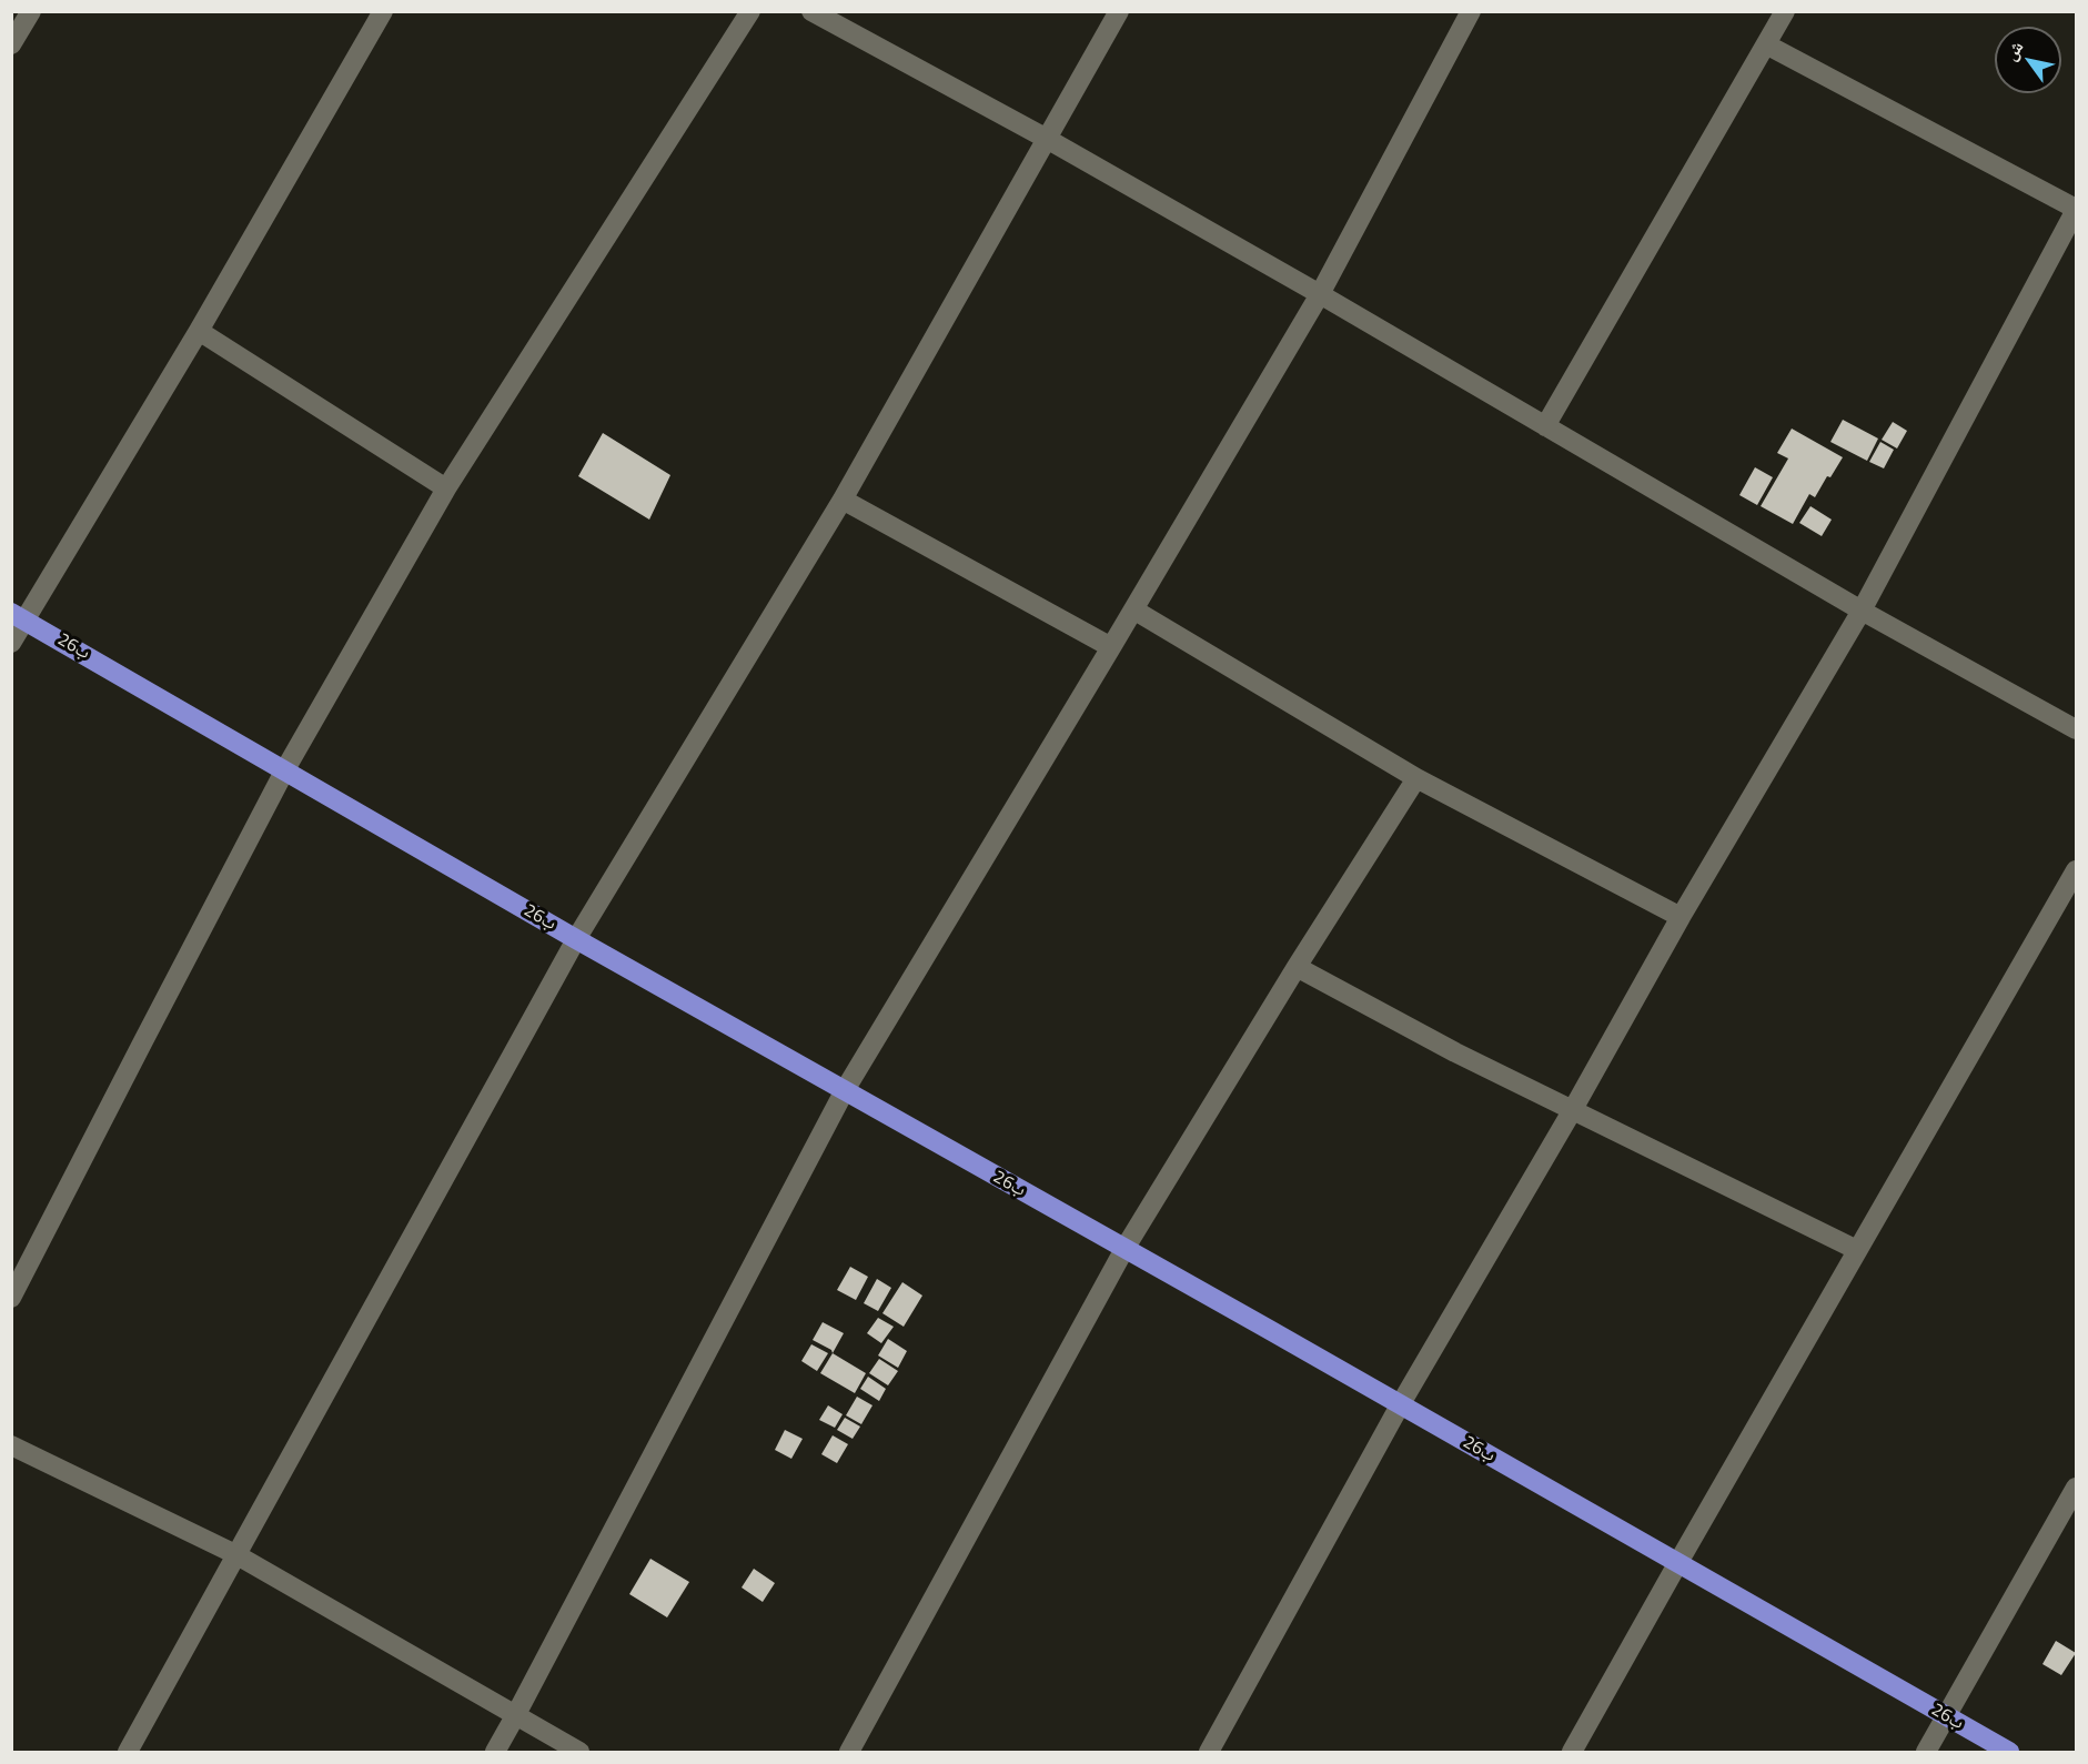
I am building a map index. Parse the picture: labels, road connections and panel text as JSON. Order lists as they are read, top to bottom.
{
  "streets": {
    "highway": ["26ب"]
  },
  "north": "top left"
}
